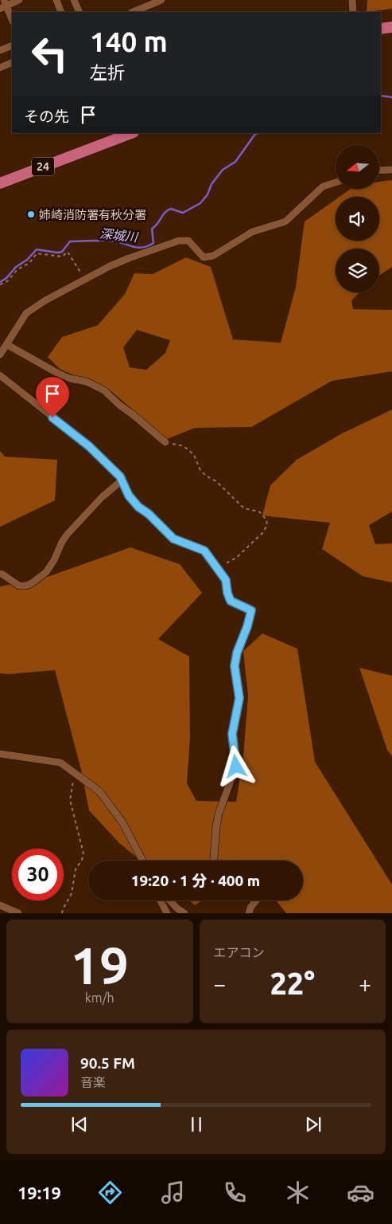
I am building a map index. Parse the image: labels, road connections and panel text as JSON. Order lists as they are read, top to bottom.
{
  "streets": {
    "main road": ["24"]
  },
  "water": ["深城川"],
  "places": ["姉崎消防署有秋分署"],
  "north": "left",
  "page": {
    "turn": ["140 m", "左折"],
    "then": "その先",
    "limit": "30",
    "trip": "19:20 · 1 分 · 400 m",
    "tile": [
      ["19", "km/h"],
      "エアコン"
    ],
    "heat": ["−", "22°", "+"],
    "song": ["90.5 FM", "音楽"],
    "tabs": "19:19"
  }
}
